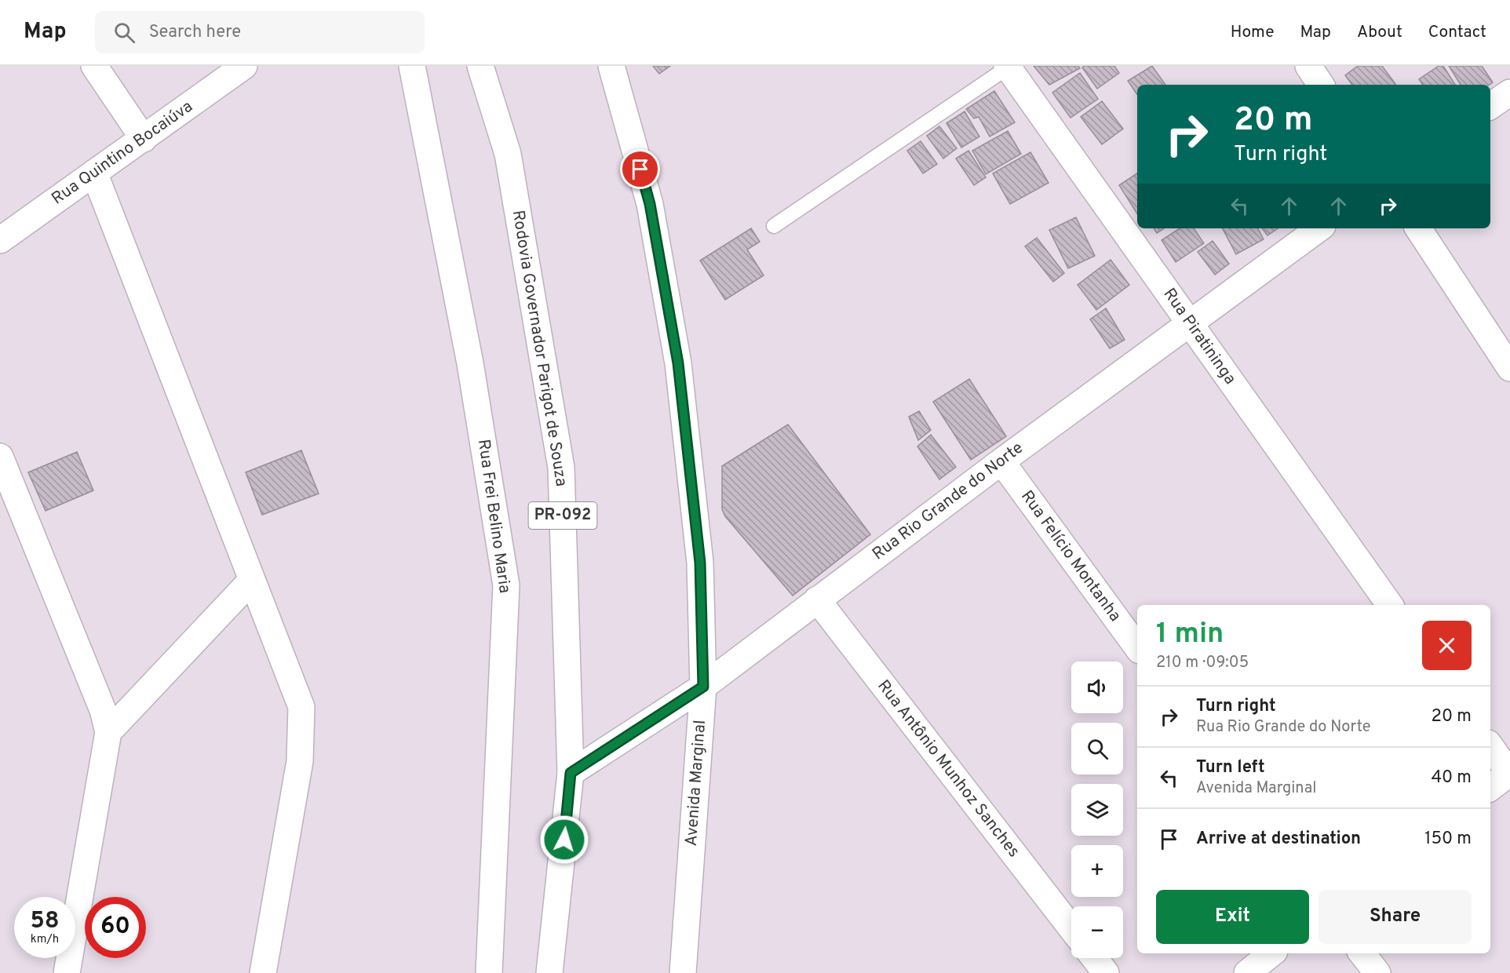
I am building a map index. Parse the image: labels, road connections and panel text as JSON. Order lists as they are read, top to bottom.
{
  "streets": {
    "street": [
      "Rua Quintino Bocaiúva",
      "Rua Piratininga",
      "Rodovia Governador Parigot de Souza",
      "Rua Rio Grande do Norte",
      "PR-092",
      "Rua Frei Belino Maria",
      "Rua Felício Montanha",
      "Rua Antônio Munhoz Sanches",
      "Avenida Marginal"
    ]
  },
  "crossings": [
    ["Rua Piratininga", "Rua Rio Grande do Norte"],
    ["Rodovia Governador Parigot de Souza", "Rua Rio Grande do Norte"],
    ["Rua Rio Grande do Norte", "Rua Felício Montanha"],
    ["Rua Rio Grande do Norte", "Rua Antônio Munhoz Sanches"],
    ["Rua Rio Grande do Norte", "Avenida Marginal"]
  ],
  "page": {
    "header": "Map",
    "search": "Search here",
    "nav": [
      "Home",
      "Map",
      "About",
      "Contact"
    ],
    "turn": ["20 m", "Turn right"],
    "heading": ["1 min", "210 m · 09:05"],
    "map_buttons": ["+", "−"],
    "list": [
      {
        "name": "Turn right",
        "note": "Rua Rio Grande do Norte",
        "value": "20 m"
      },
      {
        "name": "Turn left",
        "note": "Avenida Marginal",
        "value": "40 m"
      },
      {
        "name": "Arrive at destination",
        "value": "150 m"
      }
    ],
    "buttons": ["Exit", "Share"],
    "speed": "58 km/h",
    "limit": "60"
  }
}
